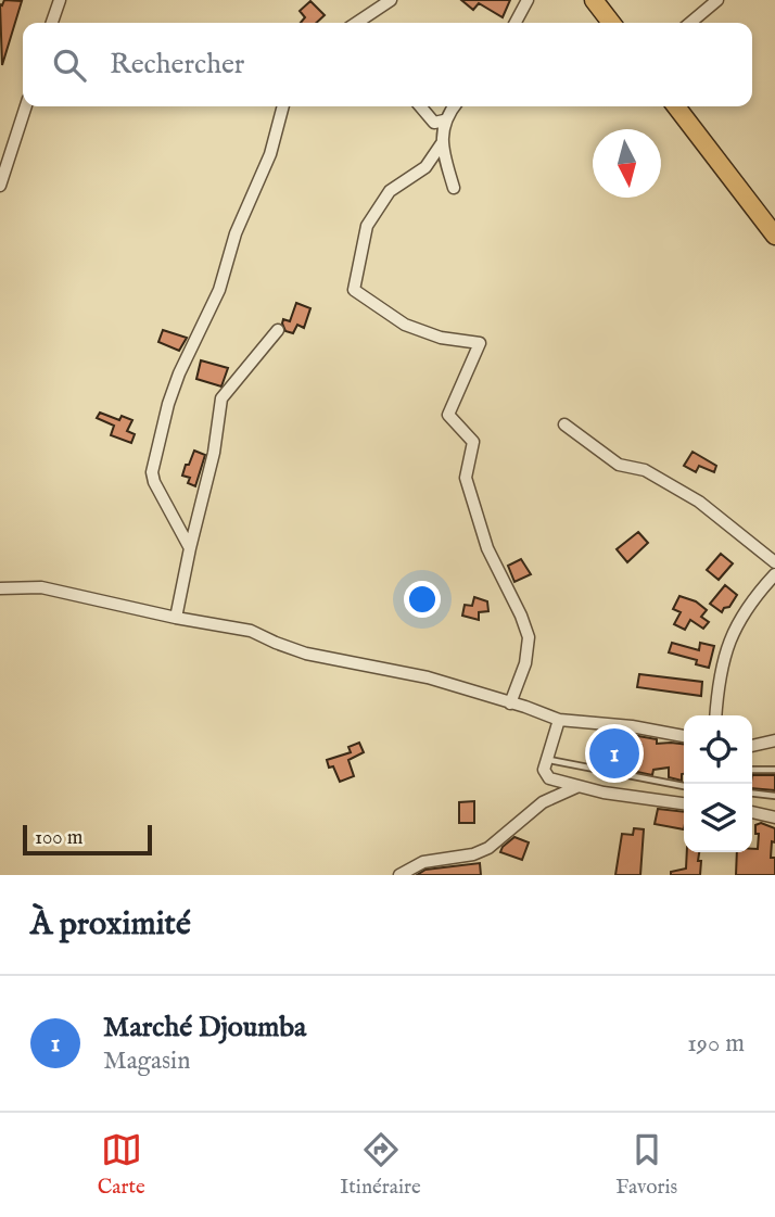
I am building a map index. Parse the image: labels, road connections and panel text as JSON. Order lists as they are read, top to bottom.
{
  "scale_bar": "100 m",
  "north": "bottom",
  "page": {
    "search": "Rechercher",
    "pins": "1",
    "scale": "100 m",
    "heading": "À proximité",
    "list": [
      {
        "mark": "1",
        "name": "Marché Djoumba",
        "note": "Magasin",
        "value": "190 m"
      }
    ],
    "nav": ["Carte", "Itinéraire", "Favoris"]
  }
}
